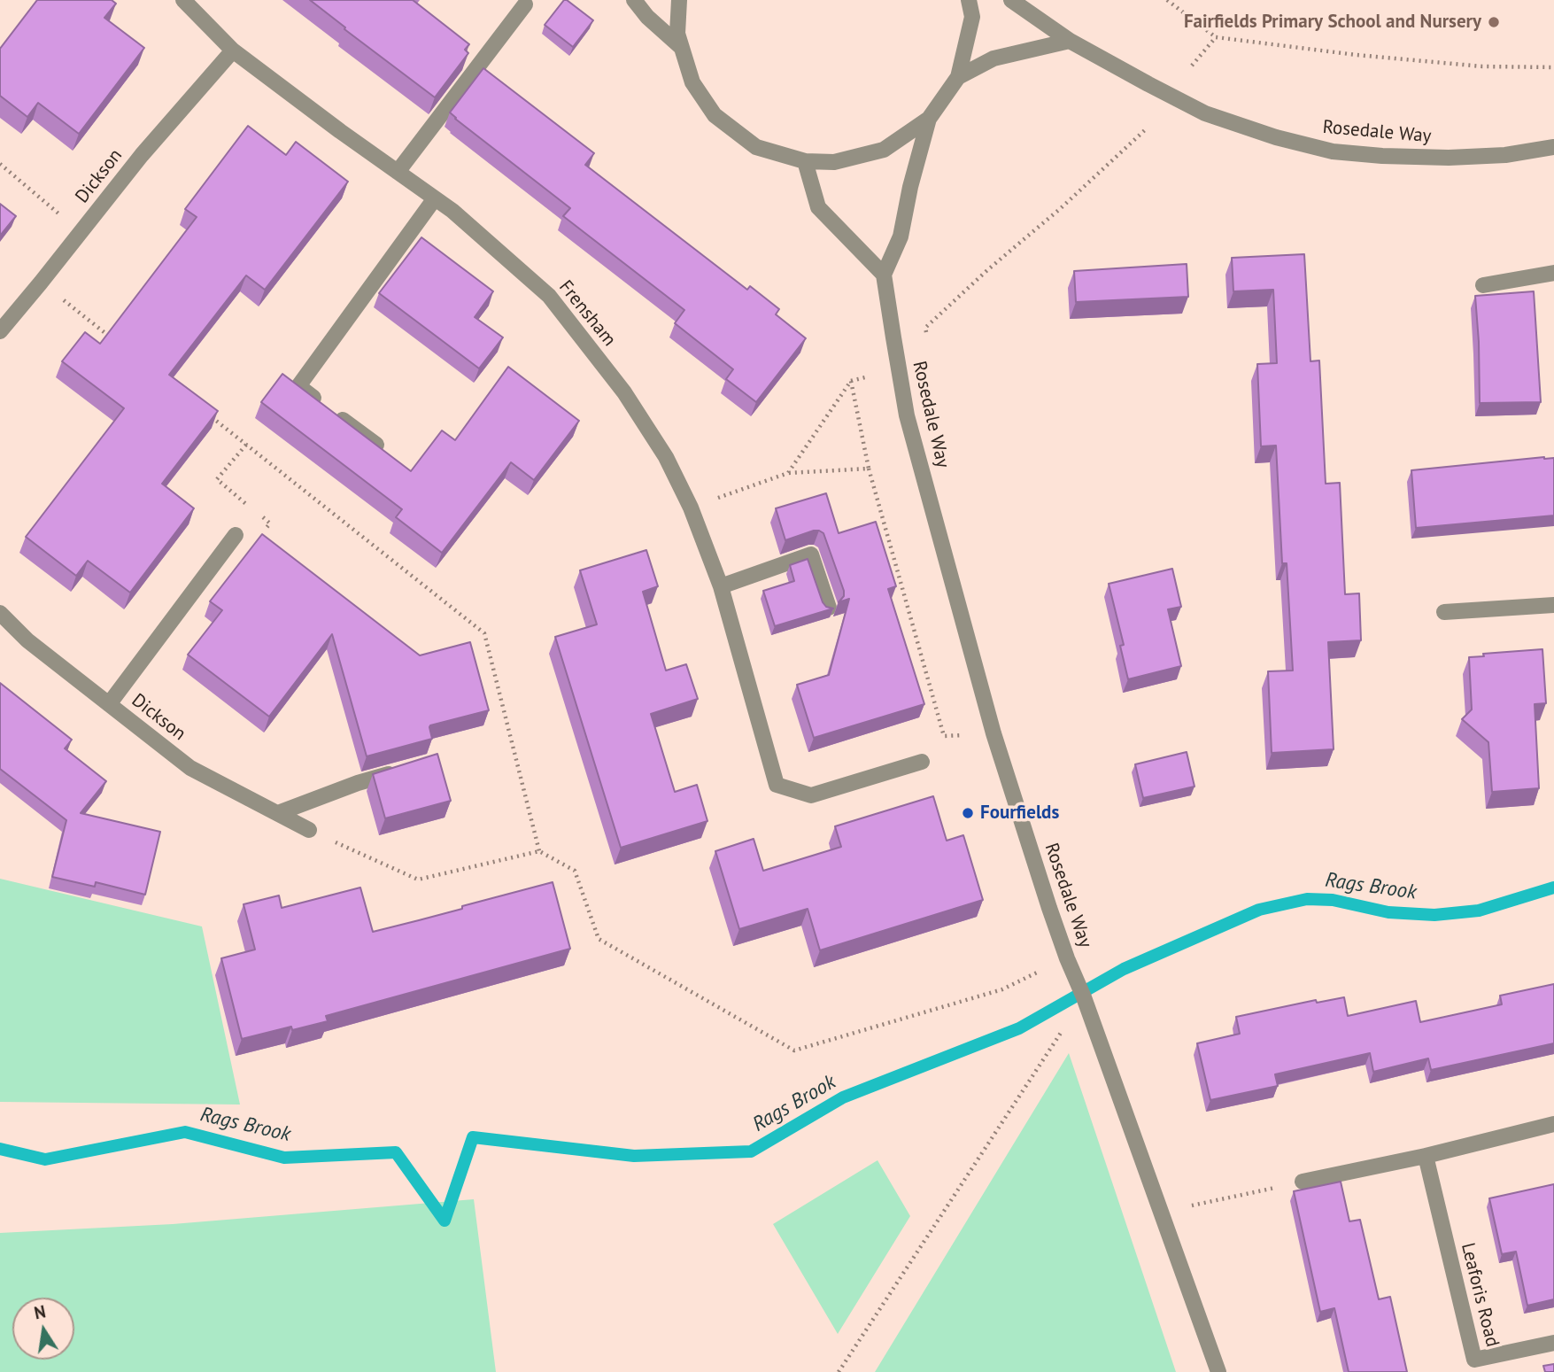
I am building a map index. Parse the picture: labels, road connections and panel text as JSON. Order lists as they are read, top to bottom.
{
  "streets": {
    "street": [
      "Rosedale Way",
      "Dickson",
      "Frensham",
      "Leaforis Road"
    ]
  },
  "crossings": [
    ["Dickson", "Frensham"]
  ],
  "water": ["Rags Brook"],
  "places": ["Fairfields Primary School and Nursery", "Fourfields"],
  "north": "top"
}
